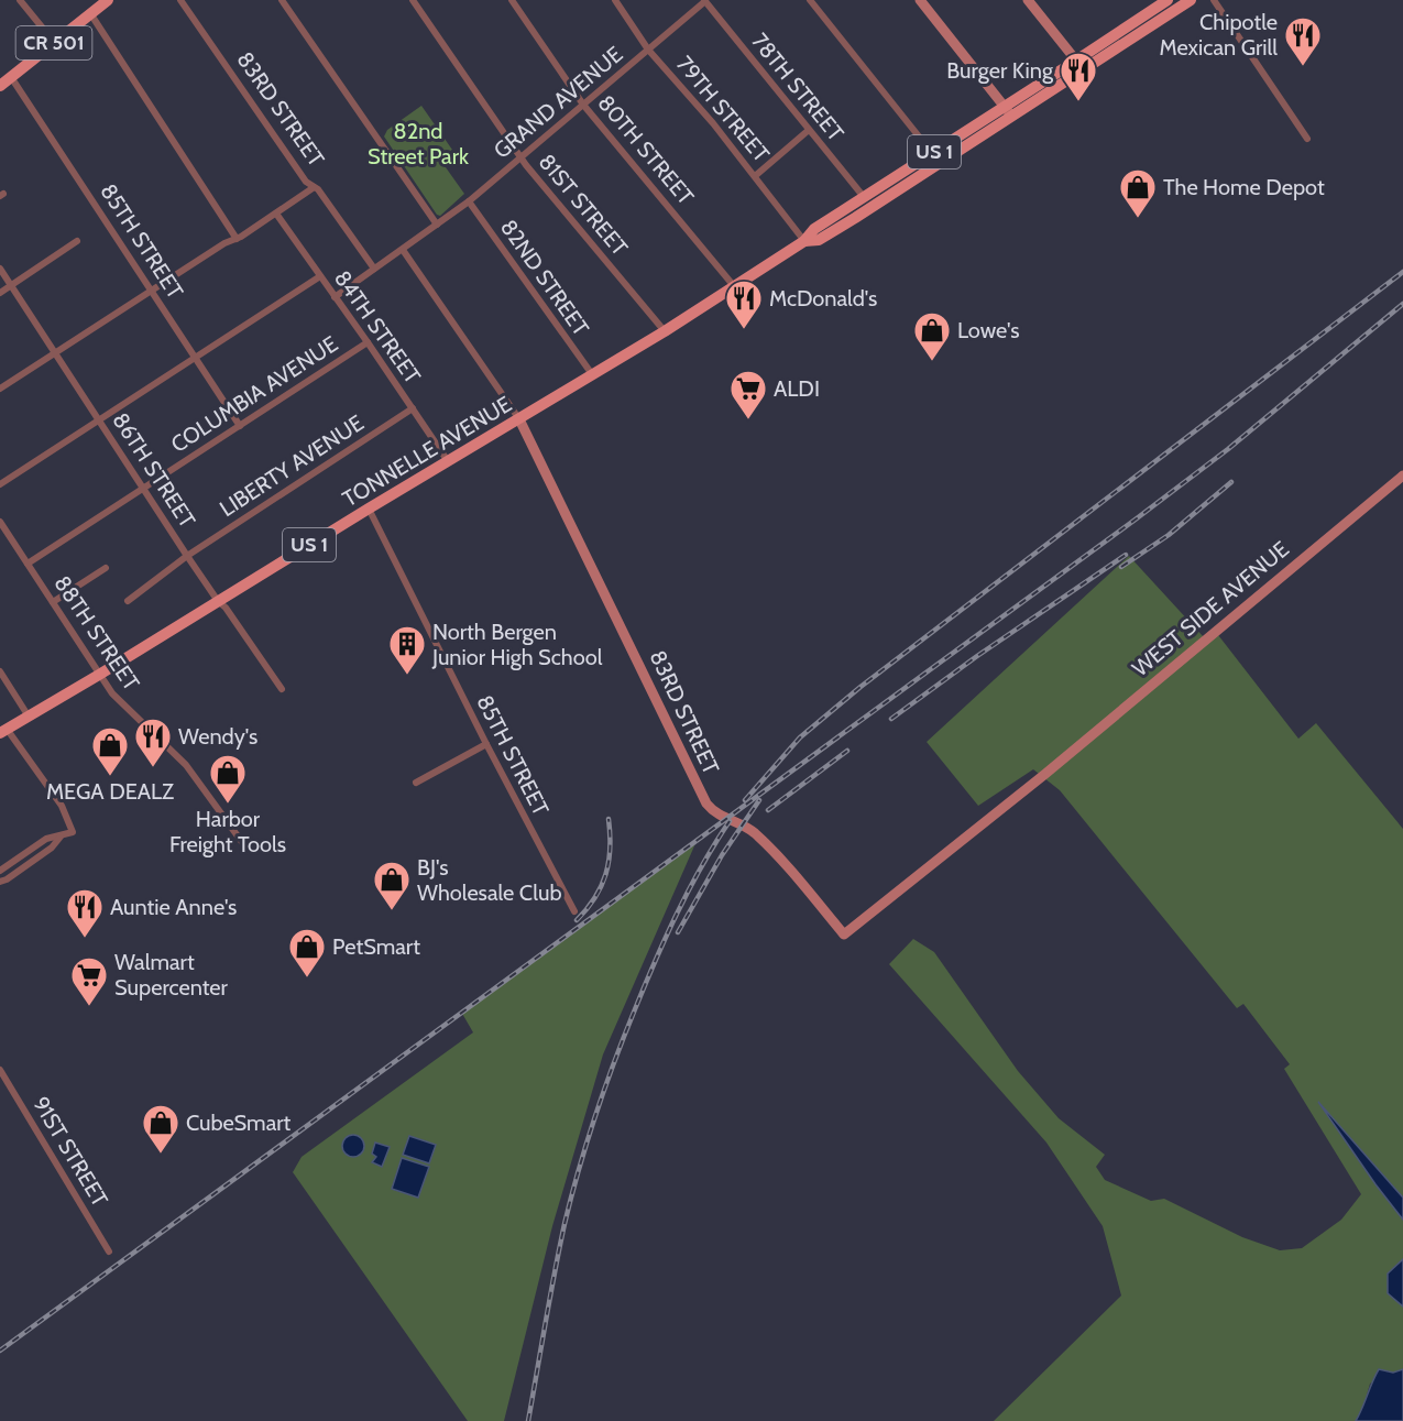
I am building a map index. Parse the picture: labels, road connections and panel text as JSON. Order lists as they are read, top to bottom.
{
  "streets": {
    "main road": ["CR 501", "US 1", "TONNELLE AVENUE"],
    "street": [
      "78TH STREET",
      "GRAND AVENUE",
      "83RD STREET",
      "79TH STREET",
      "80TH STREET",
      "81ST STREET",
      "85TH STREET",
      "82ND STREET",
      "84TH STREET",
      "COLUMBIA AVENUE",
      "LIBERTY AVENUE",
      "86TH STREET",
      "WEST SIDE AVENUE",
      "88TH STREET",
      "91ST STREET"
    ]
  },
  "crossings": [
    ["CR 501", "85TH STREET"],
    ["78TH STREET", "GRAND AVENUE"],
    ["78TH STREET", "TONNELLE AVENUE"],
    ["GRAND AVENUE", "83RD STREET"],
    ["GRAND AVENUE", "79TH STREET"],
    ["GRAND AVENUE", "80TH STREET"],
    ["GRAND AVENUE", "81ST STREET"],
    ["GRAND AVENUE", "82ND STREET"],
    ["GRAND AVENUE", "84TH STREET"],
    ["83RD STREET", "TONNELLE AVENUE"],
    ["83RD STREET", "WEST SIDE AVENUE"],
    ["79TH STREET", "TONNELLE AVENUE"],
    ["80TH STREET", "TONNELLE AVENUE"],
    ["81ST STREET", "TONNELLE AVENUE"],
    ["85TH STREET", "COLUMBIA AVENUE"],
    ["85TH STREET", "TONNELLE AVENUE"],
    ["82ND STREET", "TONNELLE AVENUE"],
    ["84TH STREET", "COLUMBIA AVENUE"],
    ["84TH STREET", "TONNELLE AVENUE"],
    ["84TH STREET", "LIBERTY AVENUE"],
    ["COLUMBIA AVENUE", "86TH STREET"],
    ["COLUMBIA AVENUE", "88TH STREET"],
    ["TONNELLE AVENUE", "86TH STREET"],
    ["TONNELLE AVENUE", "88TH STREET"],
    ["LIBERTY AVENUE", "86TH STREET"]
  ],
  "parks": ["82nd Street Park"],
  "places": {
    "restaurant": [
      "Chipotle Mexican Grill",
      "Burger King",
      "McDonald's",
      "Wendy's",
      "Auntie Anne's"
    ],
    "shop": [
      "The Home Depot",
      "Lowe's",
      "MEGA DEALZ",
      "Harbor Freight Tools",
      "BJ's Wholesale Club",
      "PetSmart",
      "CubeSmart"
    ],
    "supermarket": ["ALDI", "Walmart Supercenter"],
    "building": ["North Bergen Junior High School"]
  }
}
